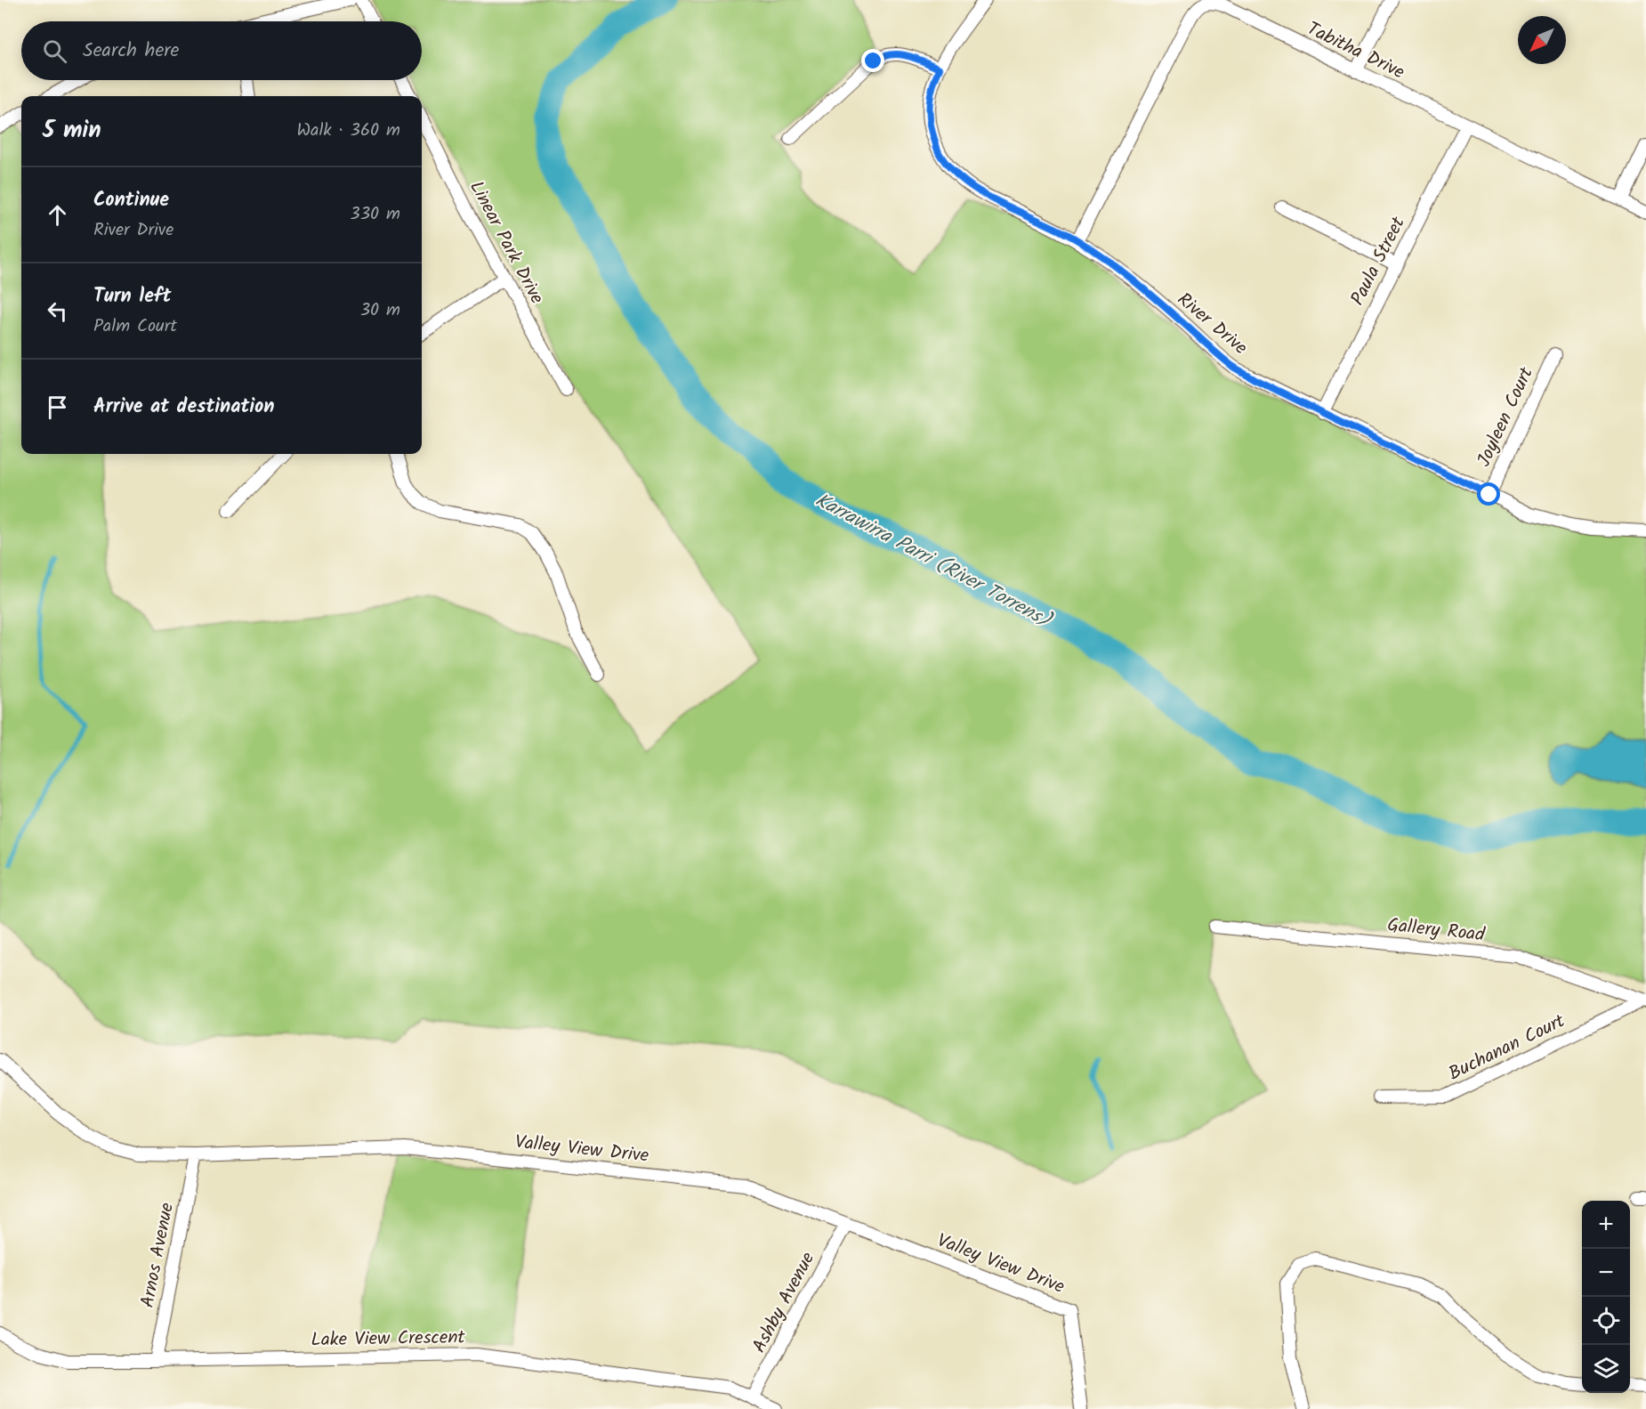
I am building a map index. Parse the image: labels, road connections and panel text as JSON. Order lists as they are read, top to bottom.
{
  "streets": {
    "street": [
      "Tabitha Drive",
      "Linear Park Drive",
      "Paula Street",
      "River Drive",
      "Joyleen Court",
      "Gallery Road",
      "Buchanan Court",
      "Valley View Drive",
      "Arnos Avenue",
      "Ashby Avenue",
      "Lake View Crescent"
    ]
  },
  "crossings": [
    ["Tabitha Drive", "Paula Street"],
    ["Tabitha Drive", "River Drive"],
    ["Paula Street", "River Drive"],
    ["River Drive", "Joyleen Court"],
    ["Gallery Road", "Buchanan Court"],
    ["Valley View Drive", "Arnos Avenue"],
    ["Valley View Drive", "Ashby Avenue"],
    ["Arnos Avenue", "Lake View Crescent"],
    ["Ashby Avenue", "Lake View Crescent"]
  ],
  "water": ["Karrawirra Parri (River Torrens)"],
  "north": "bottom left",
  "page": {
    "search": "Search here",
    "heading": ["5 min", "Walk · 360 m"],
    "list": [
      ["Continue", "River Drive", "330 m"],
      ["Turn left", "Palm Court", "30 m"],
      "Arrive at destination"
    ],
    "map_buttons": ["+", "−"]
  }
}
